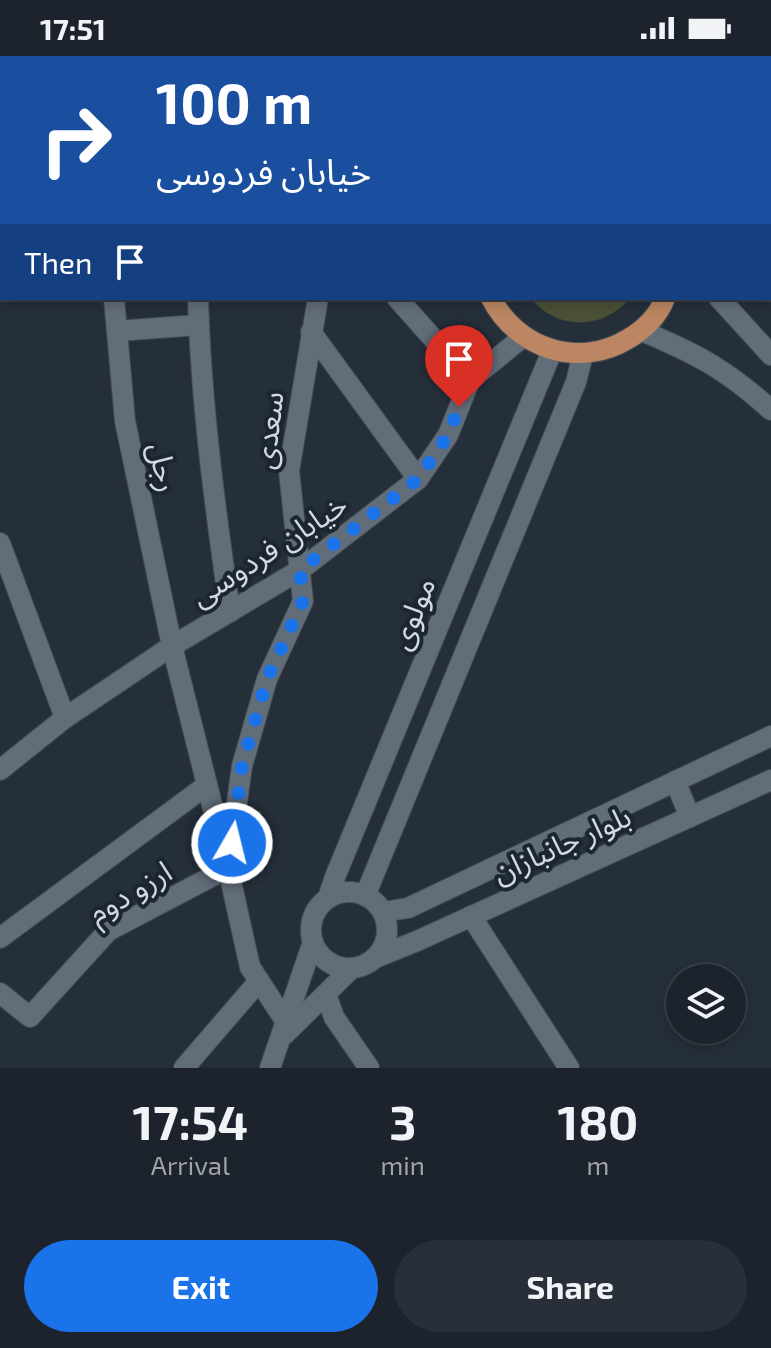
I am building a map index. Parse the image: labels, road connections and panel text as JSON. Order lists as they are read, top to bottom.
{
  "streets": {
    "street": [
      "سعدی",
      "رجل",
      "خیابان فردوسی",
      "مولوی",
      "بلوار جانبازان",
      "ارزو دوم"
    ]
  },
  "crossings": [
    ["سعدی", "رجل"],
    ["سعدی", "خیابان فردوسی"],
    ["سعدی", "ارزو دوم"],
    ["رجل", "خیابان فردوسی"],
    ["رجل", "ارزو دوم"],
    ["مولوی", "بلوار جانبازان"]
  ],
  "page": {
    "status": "17:51",
    "turn": ["100 m", "خیابان فردوسی"],
    "then": "Then",
    "eta": [
      "17:54",
      "Arrival",
      "3",
      "min",
      "180",
      "m"
    ],
    "buttons": ["Exit", "Share"]
  }
}
